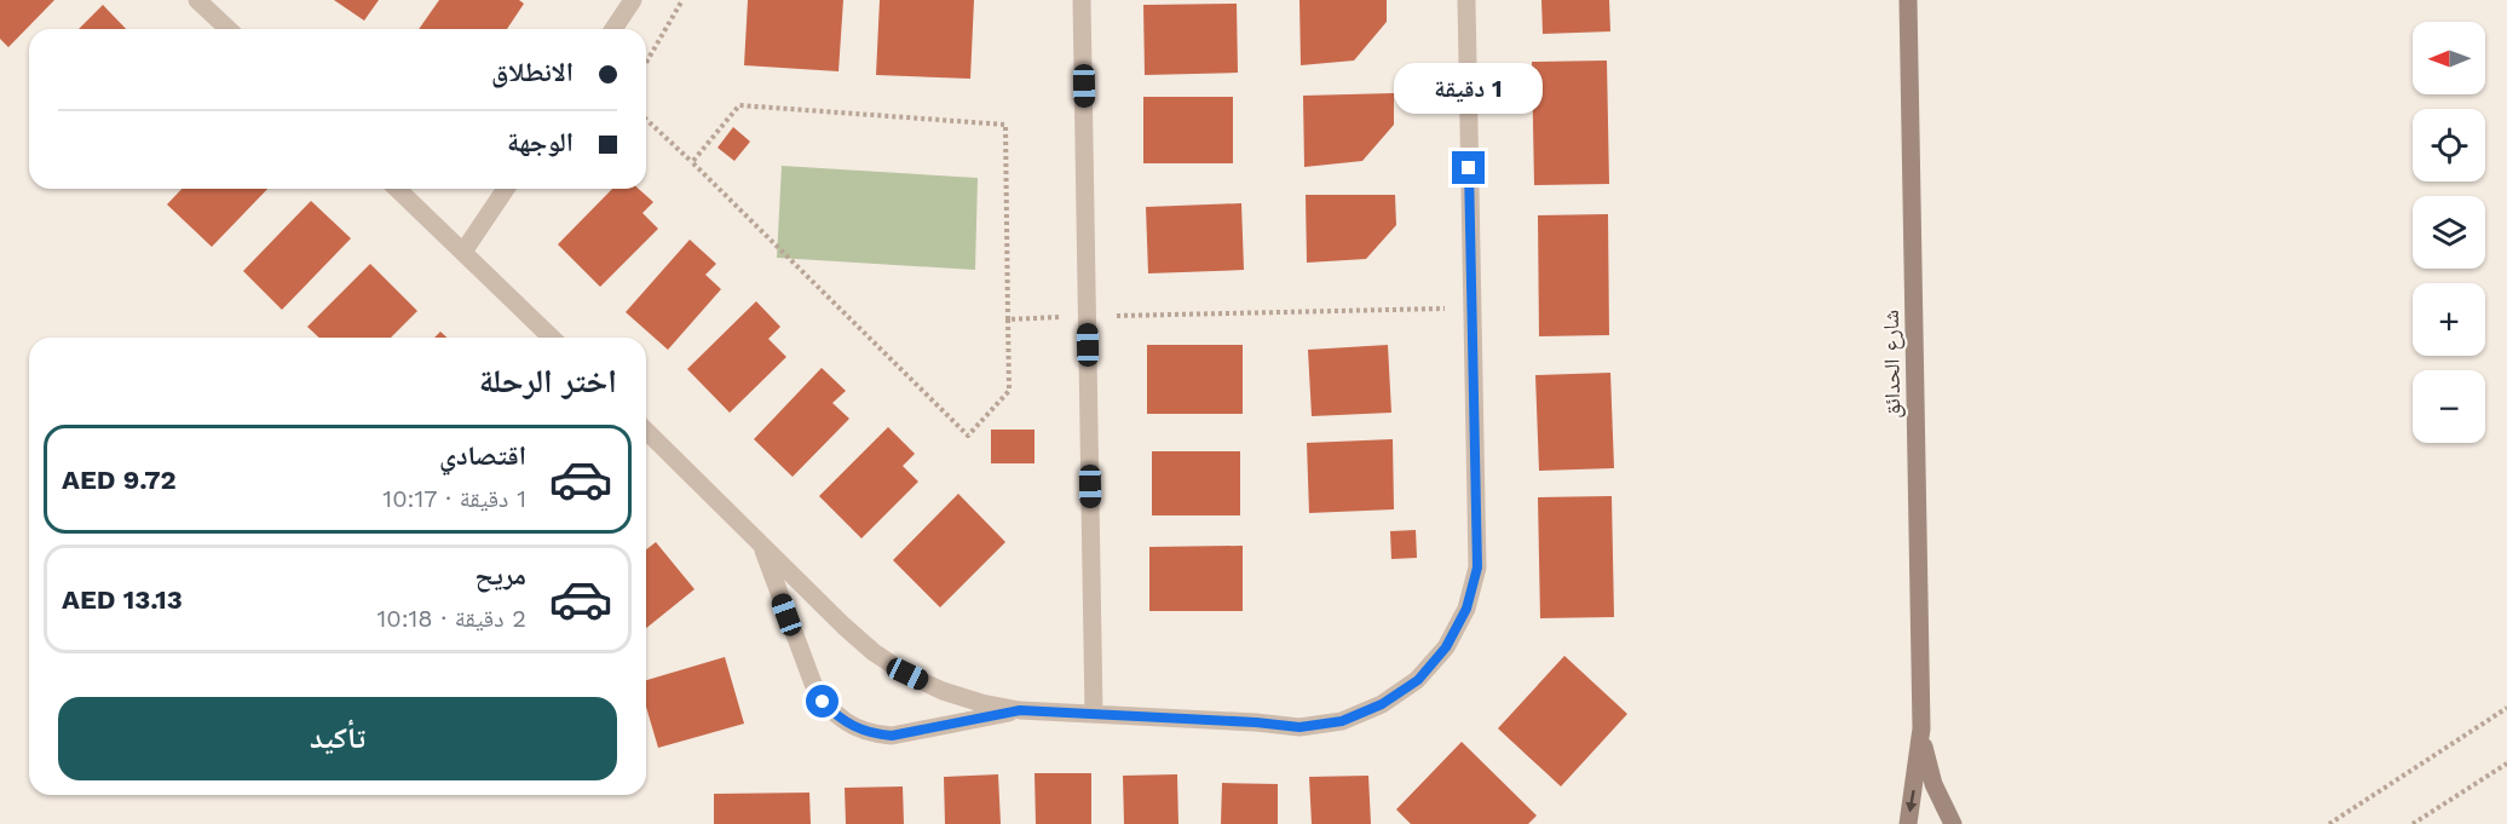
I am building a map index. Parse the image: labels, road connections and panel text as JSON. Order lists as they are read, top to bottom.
{
  "streets": {
    "street": ["شارع الحدائق"]
  },
  "north": "left",
  "page": {
    "map_buttons": ["+", "−"],
    "banner": ["الانطلاق", "الوجهة"],
    "bubble": "1 دقيقة",
    "heading": "اختر الرحلة",
    "list": [
      {
        "name": "اقتصادي",
        "note": "1 دقيقة · 10:17",
        "value": "AED 9.72"
      },
      {
        "name": "مريح",
        "note": "2 دقيقة · 10:18",
        "value": "AED 13.13"
      }
    ],
    "buttons": "تأكيد"
  }
}
